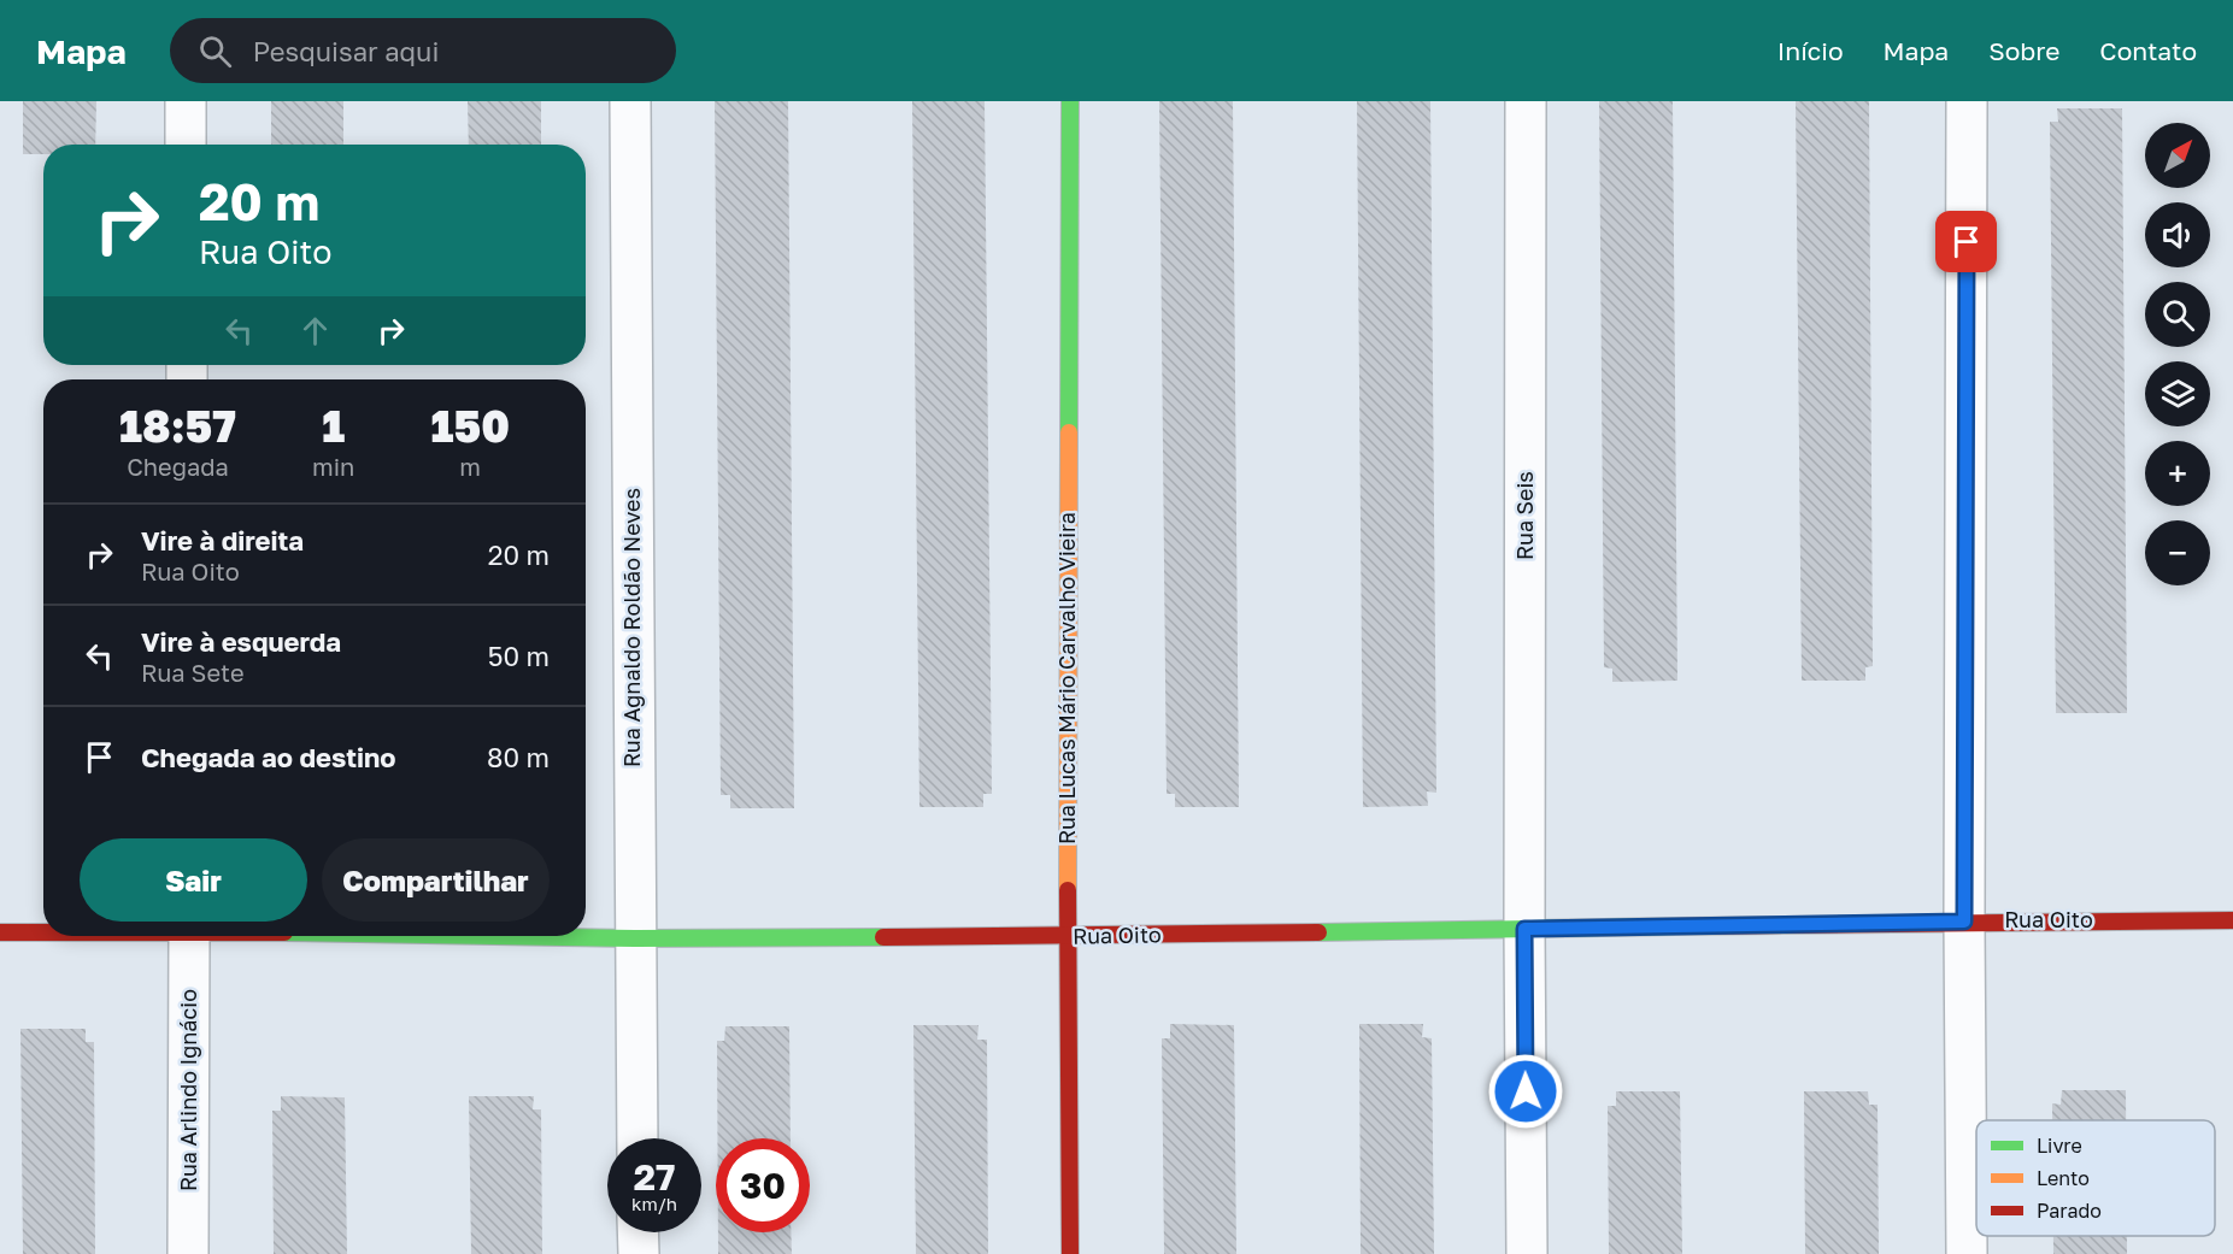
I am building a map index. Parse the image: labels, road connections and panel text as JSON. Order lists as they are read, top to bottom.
{
  "streets": {
    "street": [
      "Rua Seis",
      "Rua Agnaldo Roldão Neves",
      "Rua Lucas Mário Carvalho Vieira",
      "Rua Oito",
      "Rua Arlindo Ignácio"
    ]
  },
  "crossings": [
    ["Rua Seis", "Rua Oito"],
    ["Rua Agnaldo Roldão Neves", "Rua Oito"],
    ["Rua Lucas Mário Carvalho Vieira", "Rua Oito"]
  ],
  "legend": ["Livre", "Lento", "Parado"],
  "north": "top right",
  "page": {
    "header": "Mapa",
    "search": "Pesquisar aqui",
    "nav": [
      "Início",
      "Mapa",
      "Sobre",
      "Contato"
    ],
    "map_buttons": ["+", "−"],
    "turn": ["20 m", "Rua Oito"],
    "eta": [
      "18:57",
      "Chegada",
      "1",
      "min",
      "150",
      "m"
    ],
    "list": [
      {
        "name": "Vire à direita",
        "note": "Rua Oito",
        "value": "20 m"
      },
      {
        "name": "Vire à esquerda",
        "note": "Rua Sete",
        "value": "50 m"
      },
      {
        "name": "Chegada ao destino",
        "value": "80 m"
      }
    ],
    "buttons": ["Sair", "Compartilhar"],
    "speed": "27 km/h",
    "limit": "30"
  }
}
